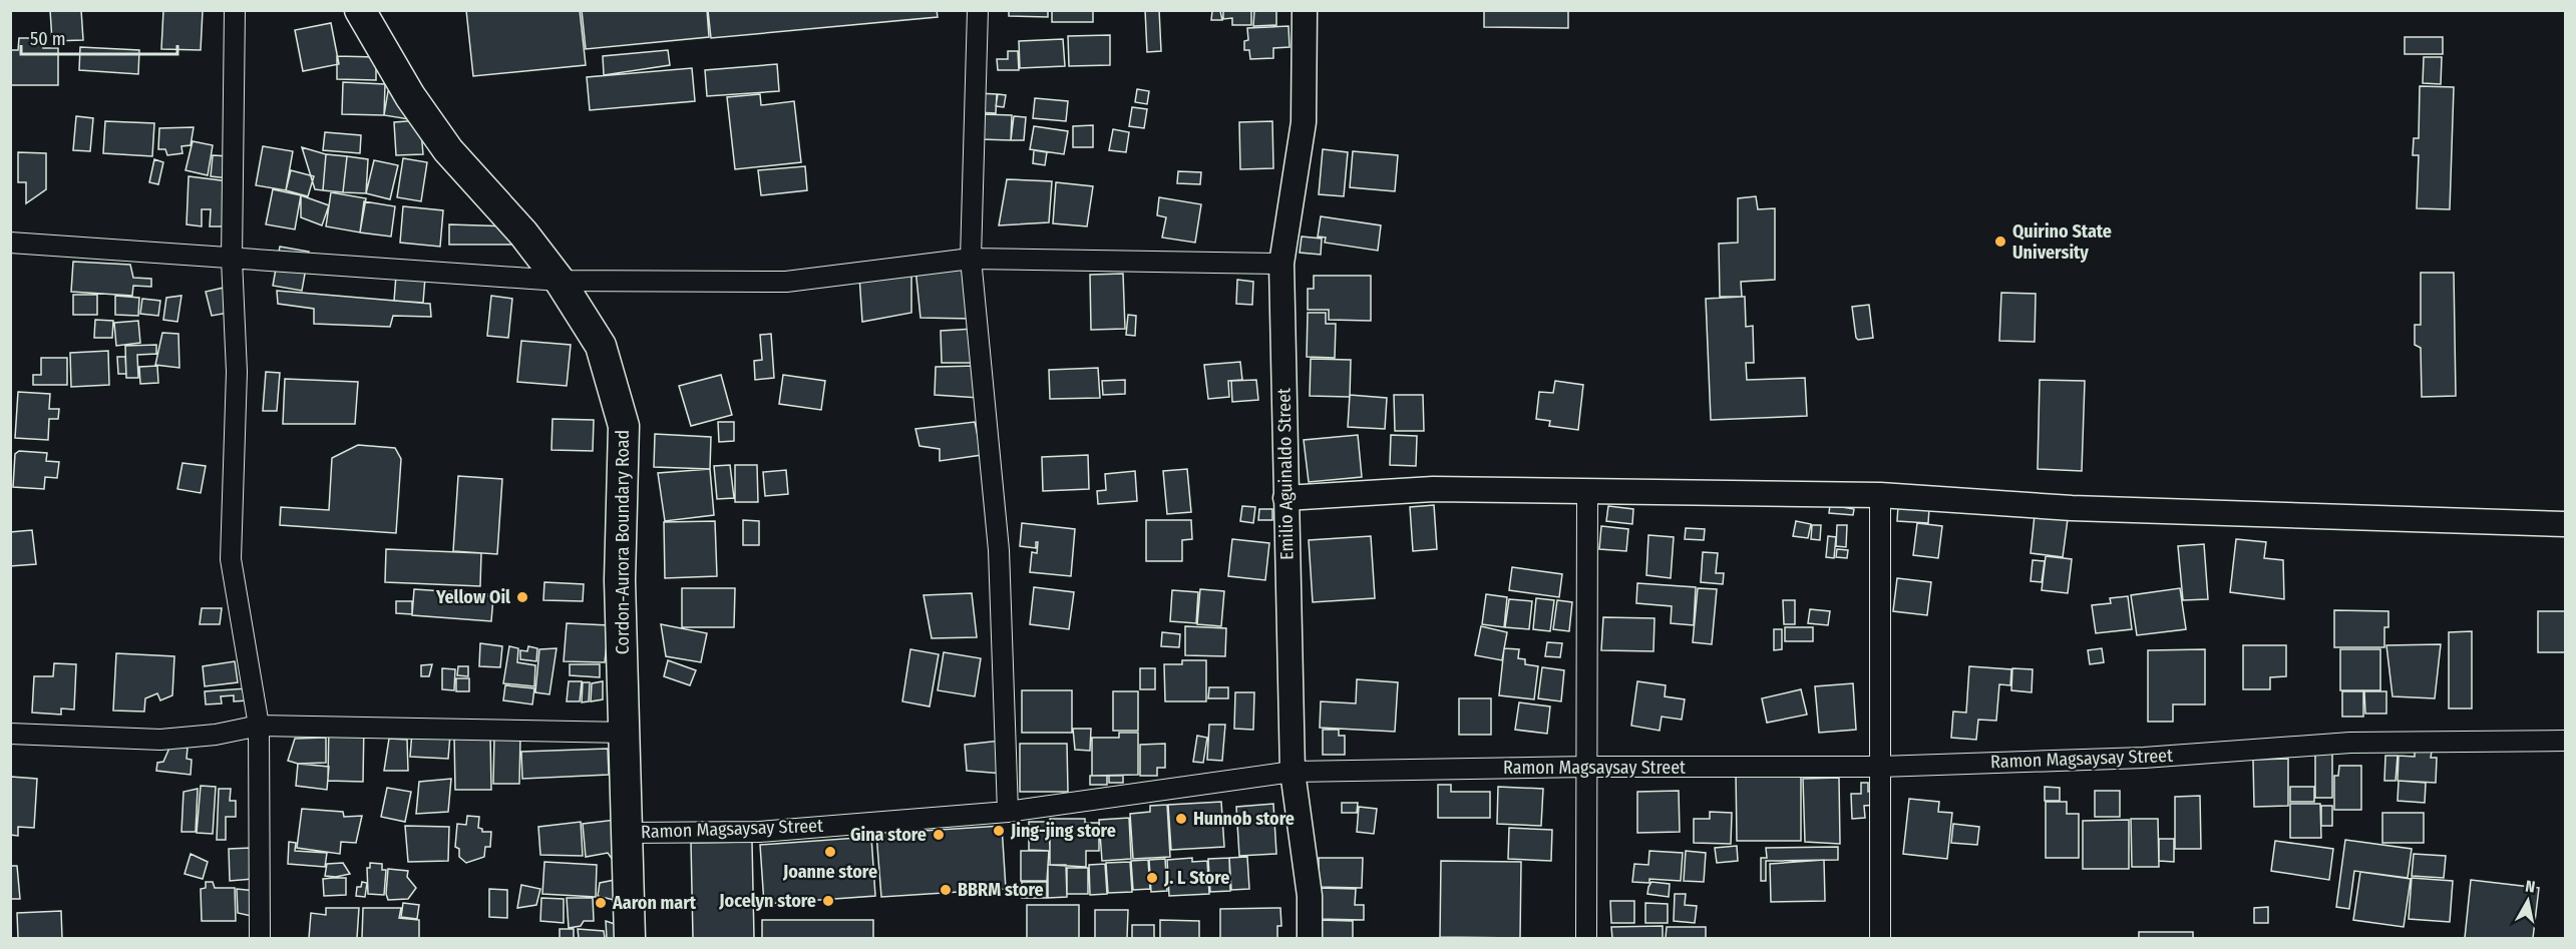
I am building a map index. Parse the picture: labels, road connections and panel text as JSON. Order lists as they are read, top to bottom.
{
  "streets": {
    "main road": ["Cordon-Aurora Boundary Road"],
    "street": ["Emilio Aguinaldo Street", "Ramon Magsaysay Street"]
  },
  "crossings": [
    ["Emilio Aguinaldo Street", "Ramon Magsaysay Street"],
    ["Cordon-Aurora Boundary Road", "Ramon Magsaysay Street"]
  ],
  "places": [
    "Quirino State University",
    "Yellow Oil",
    "Hunnob store",
    "Jing-jing store",
    "Gina store",
    "Joanne store",
    "J. L Store",
    "BBRM store",
    "Jocelyn store",
    "Aaron mart"
  ],
  "scale_bar": "50 m",
  "north": "top"
}
